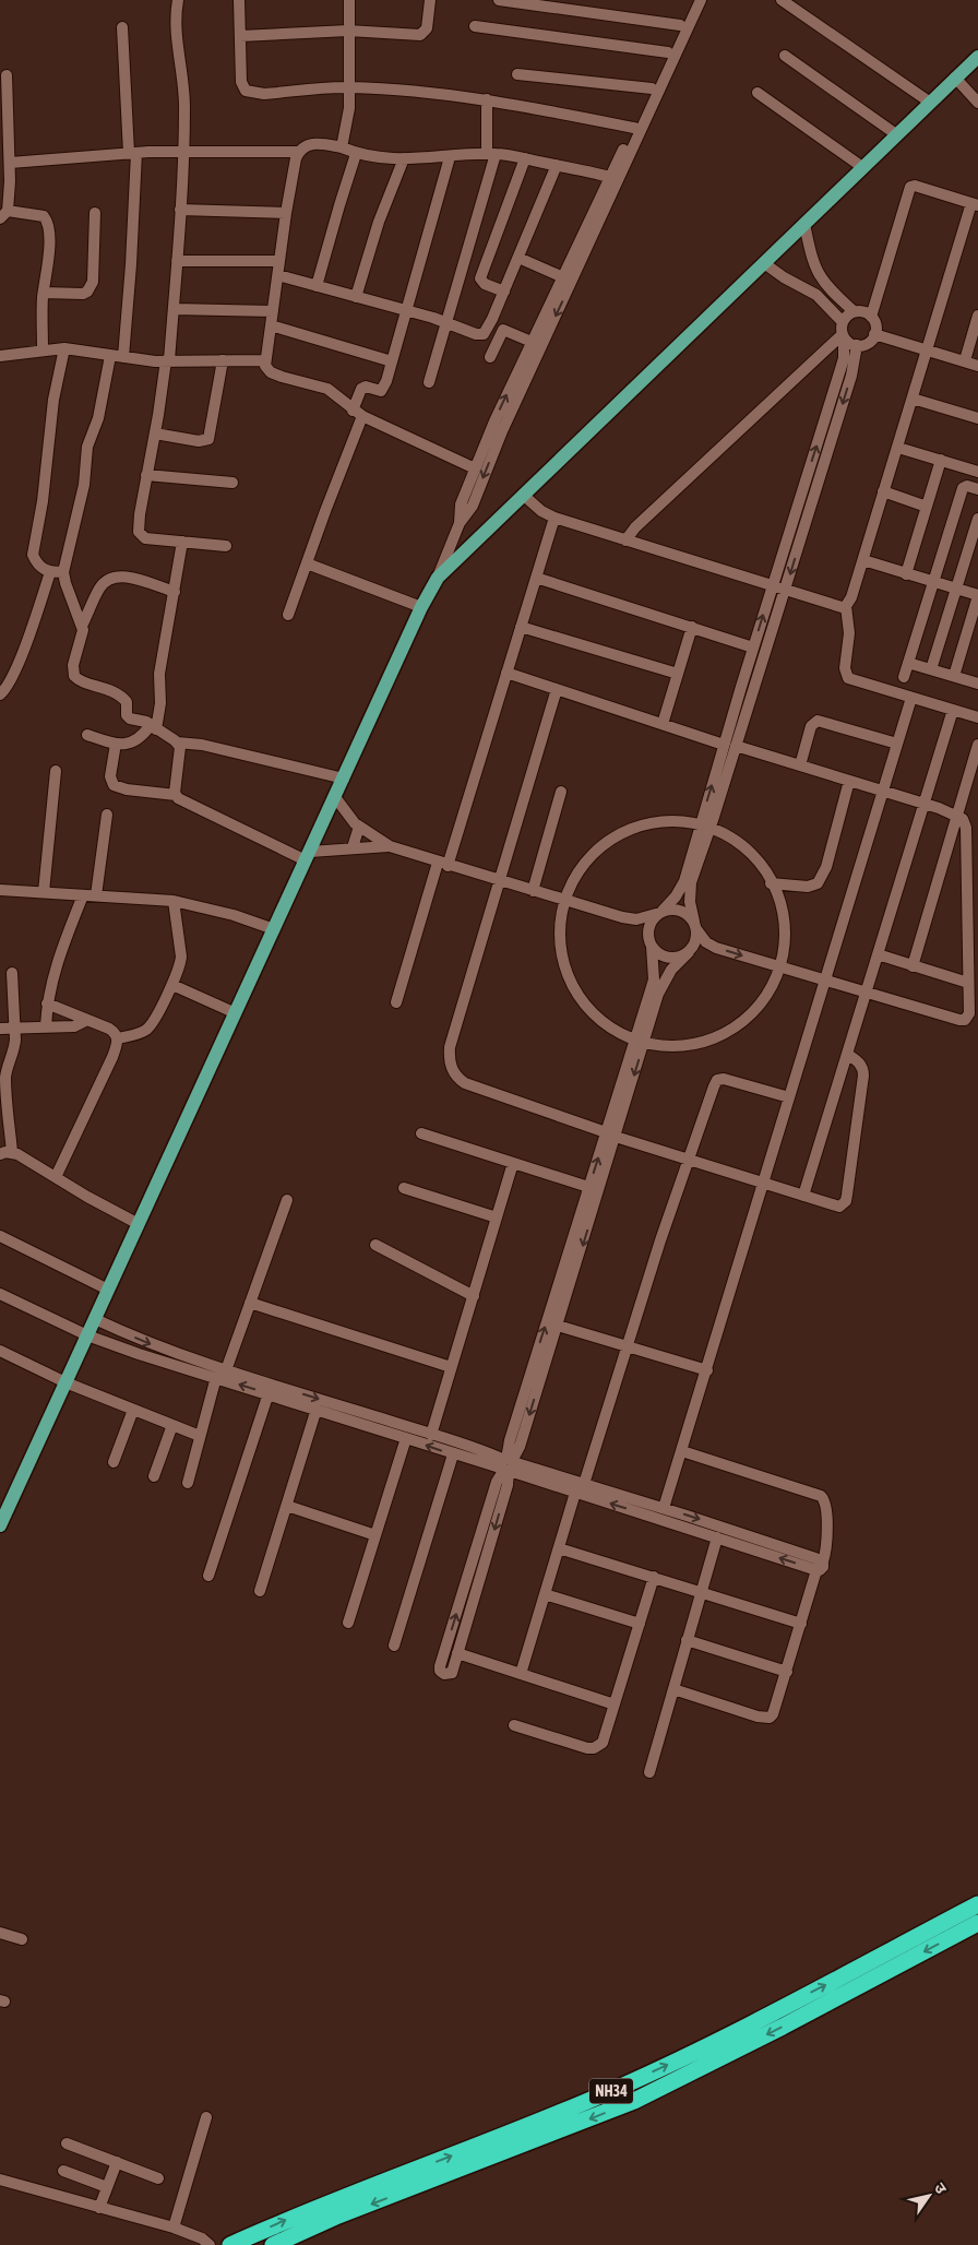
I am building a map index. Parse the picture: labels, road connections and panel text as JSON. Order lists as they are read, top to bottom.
{
  "streets": {
    "highway": ["NH34"]
  },
  "north": "top right"
}
